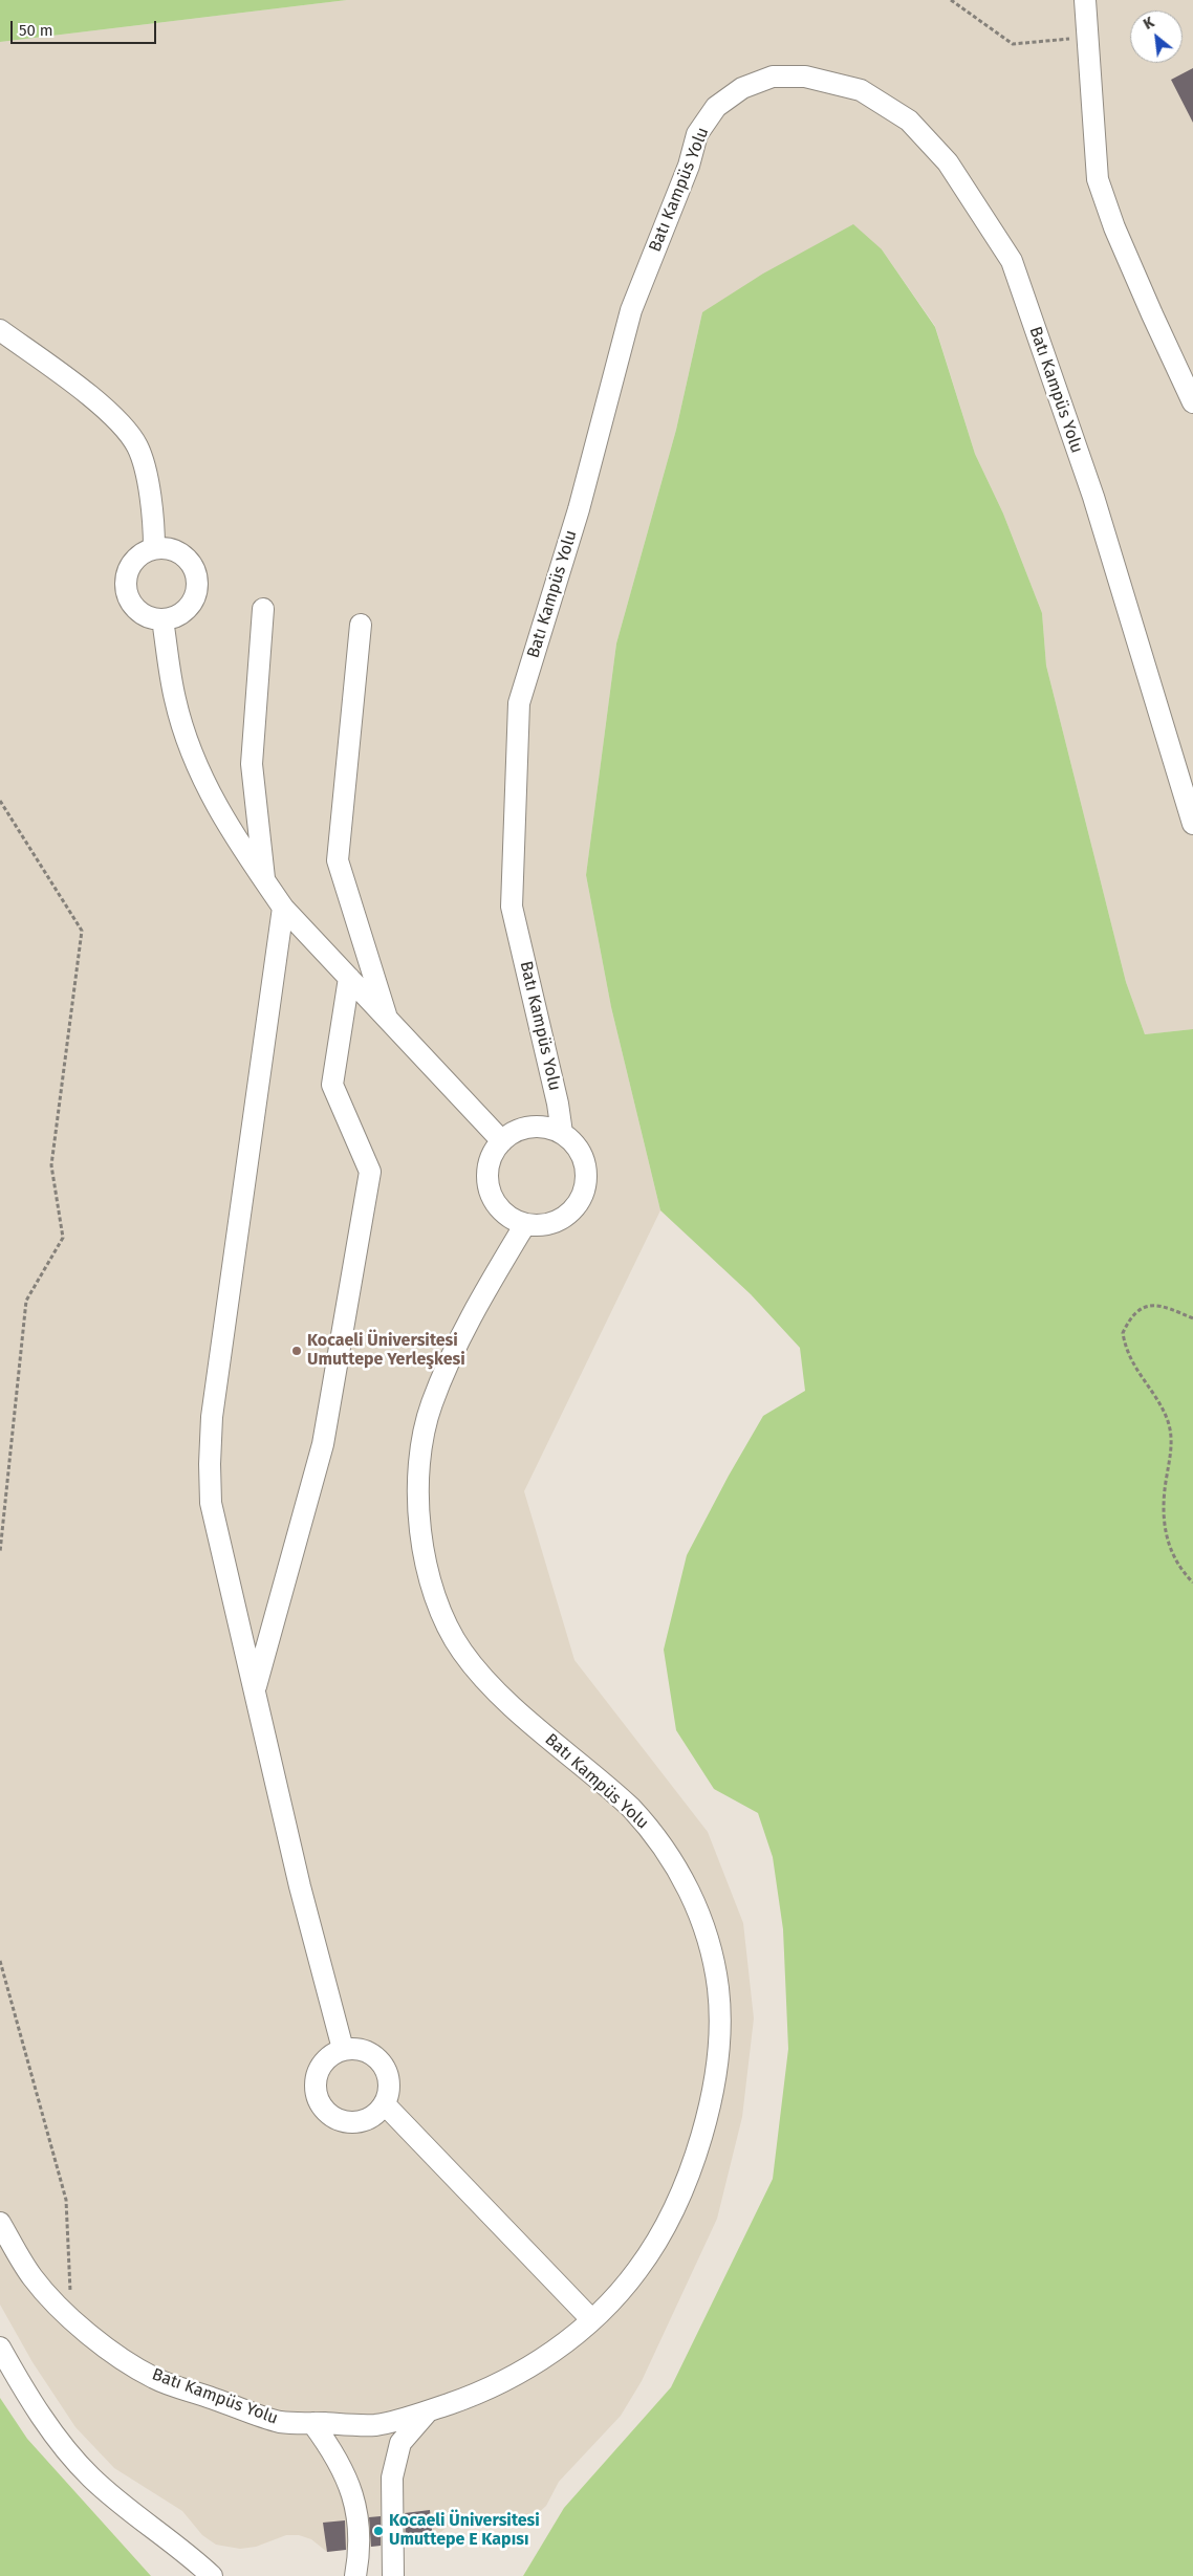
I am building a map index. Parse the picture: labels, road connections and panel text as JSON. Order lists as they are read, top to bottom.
{
  "streets": {
    "street": ["Batı Kampüs Yolu"]
  },
  "places": ["Kocaeli Üniversitesi Umuttepe Yerleşkesi", "Kocaeli Üniversitesi Umuttepe E Kapısı"],
  "scale_bar": "50 m",
  "north": "top left"
}
